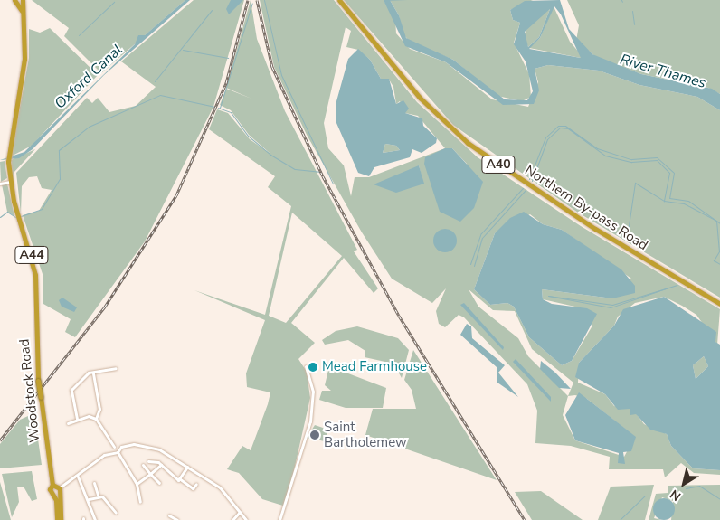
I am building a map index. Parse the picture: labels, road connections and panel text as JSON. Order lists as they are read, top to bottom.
{
  "streets": {
    "highway": [
      "A40",
      "Northern By-pass Road",
      "A44",
      "Woodstock Road"
    ]
  },
  "crossings": [
    ["A44", "Woodstock Road"]
  ],
  "water": ["River Thames", "Oxford Canal"],
  "places": ["Mead Farmhouse", "Saint Bartholemew"],
  "north": "bottom left"
}
